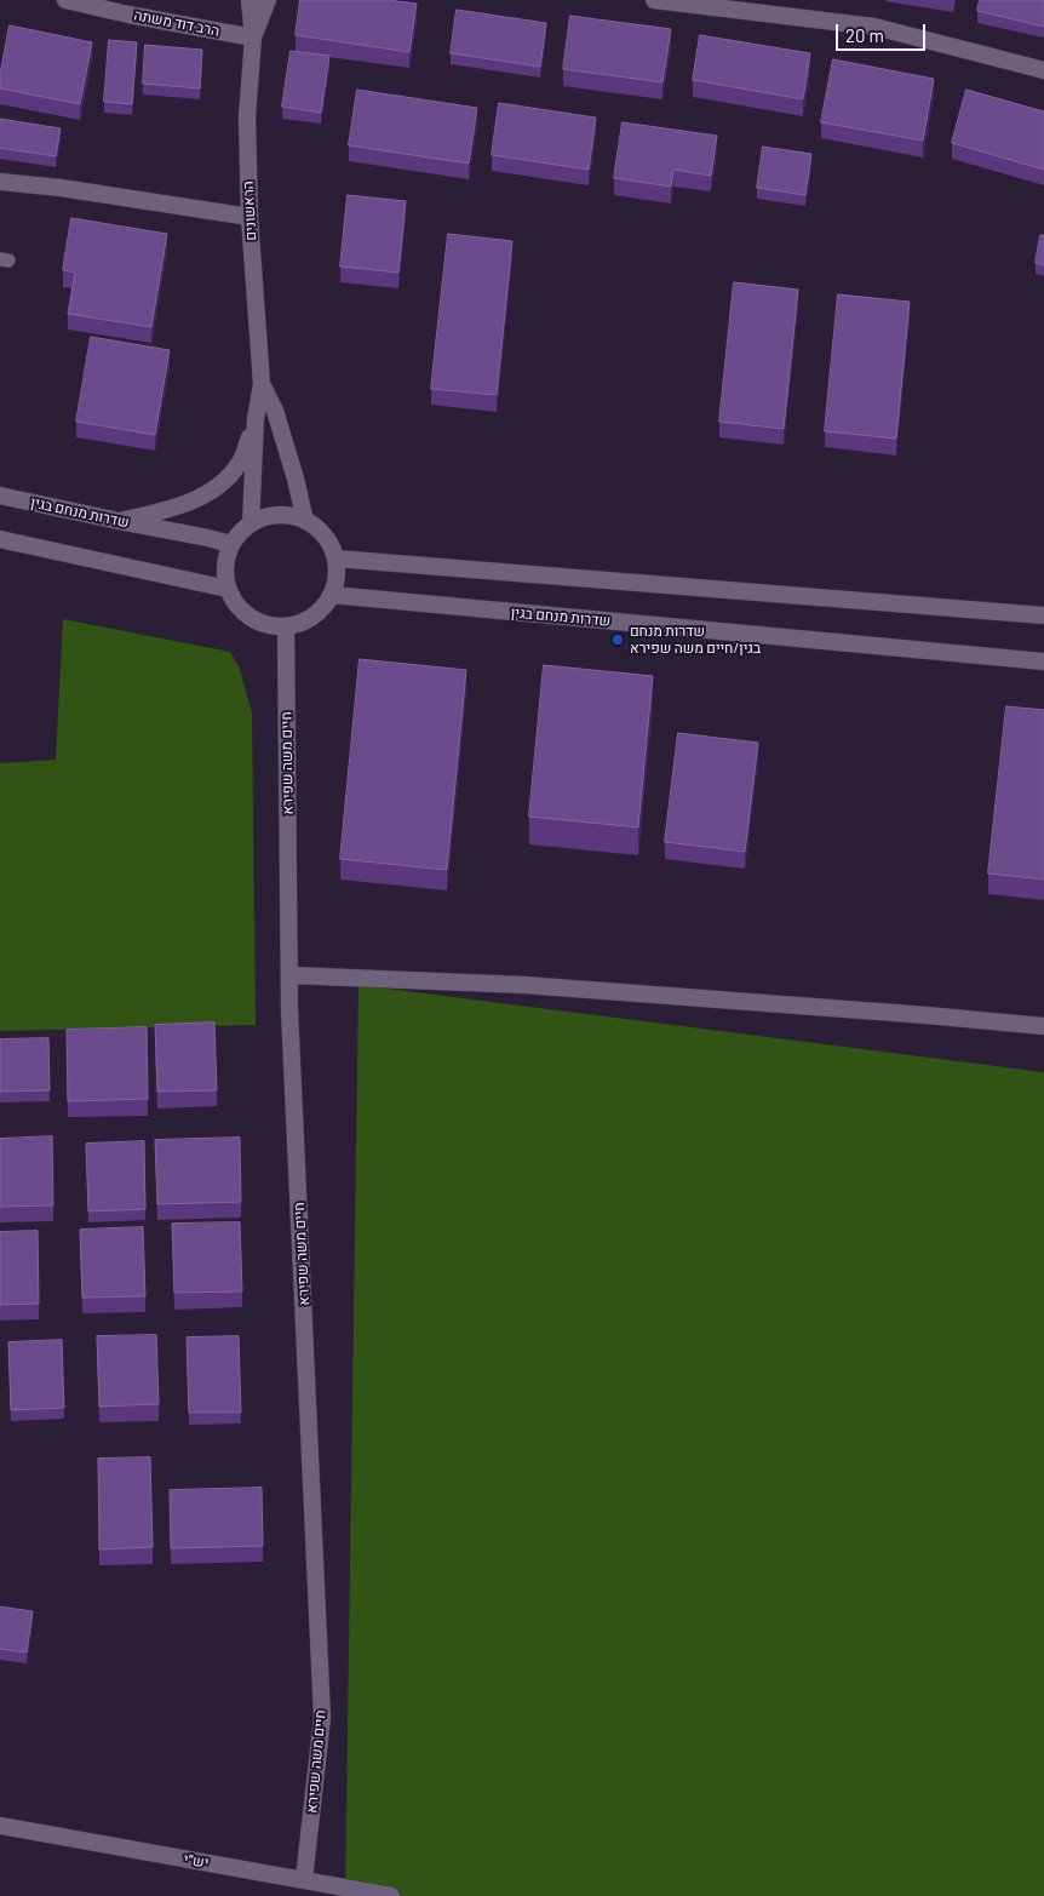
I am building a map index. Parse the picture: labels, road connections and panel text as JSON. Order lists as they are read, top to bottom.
{
  "streets": {
    "street": [
      "הרב דוד משתה",
      "הראשונים",
      "שדרות מנחם בגין",
      "חיים משה שפירא",
      "יש״י"
    ]
  },
  "crossings": [
    ["הרב דוד משתה", "הראשונים"],
    ["הראשונים", "שדרות מנחם בגין"],
    ["הראשונים", "חיים משה שפירא"],
    ["שדרות מנחם בגין", "חיים משה שפירא"],
    ["חיים משה שפירא", "יש״י"]
  ],
  "places": ["שדרות מנחם בגין/חיים משה שפירא"],
  "scale_bar": "20 m"
}
